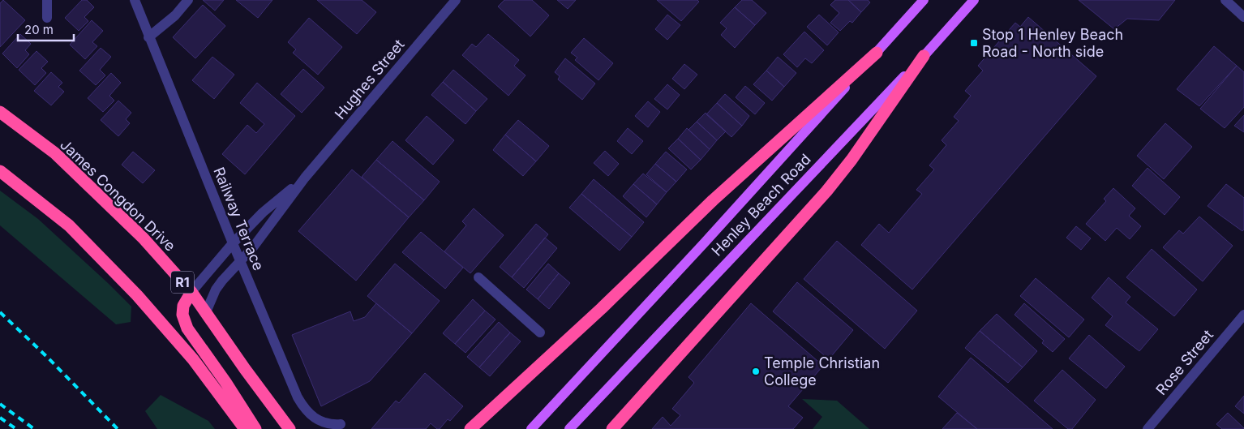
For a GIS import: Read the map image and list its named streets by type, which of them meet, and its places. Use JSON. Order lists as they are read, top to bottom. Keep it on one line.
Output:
{"streets":{"highway":["James Congdon Drive","R1"],"main road":["Henley Beach Road"],"street":["Hughes Street","Railway Terrace","Rose Street"]},"crossings":[["Hughes Street","James Congdon Drive"],["Hughes Street","Railway Terrace"]],"places":{"transit":["Stop 1 Henley Beach Road - North side"],"other":["Temple Christian College"]},"scale_bar":"20 m"}
